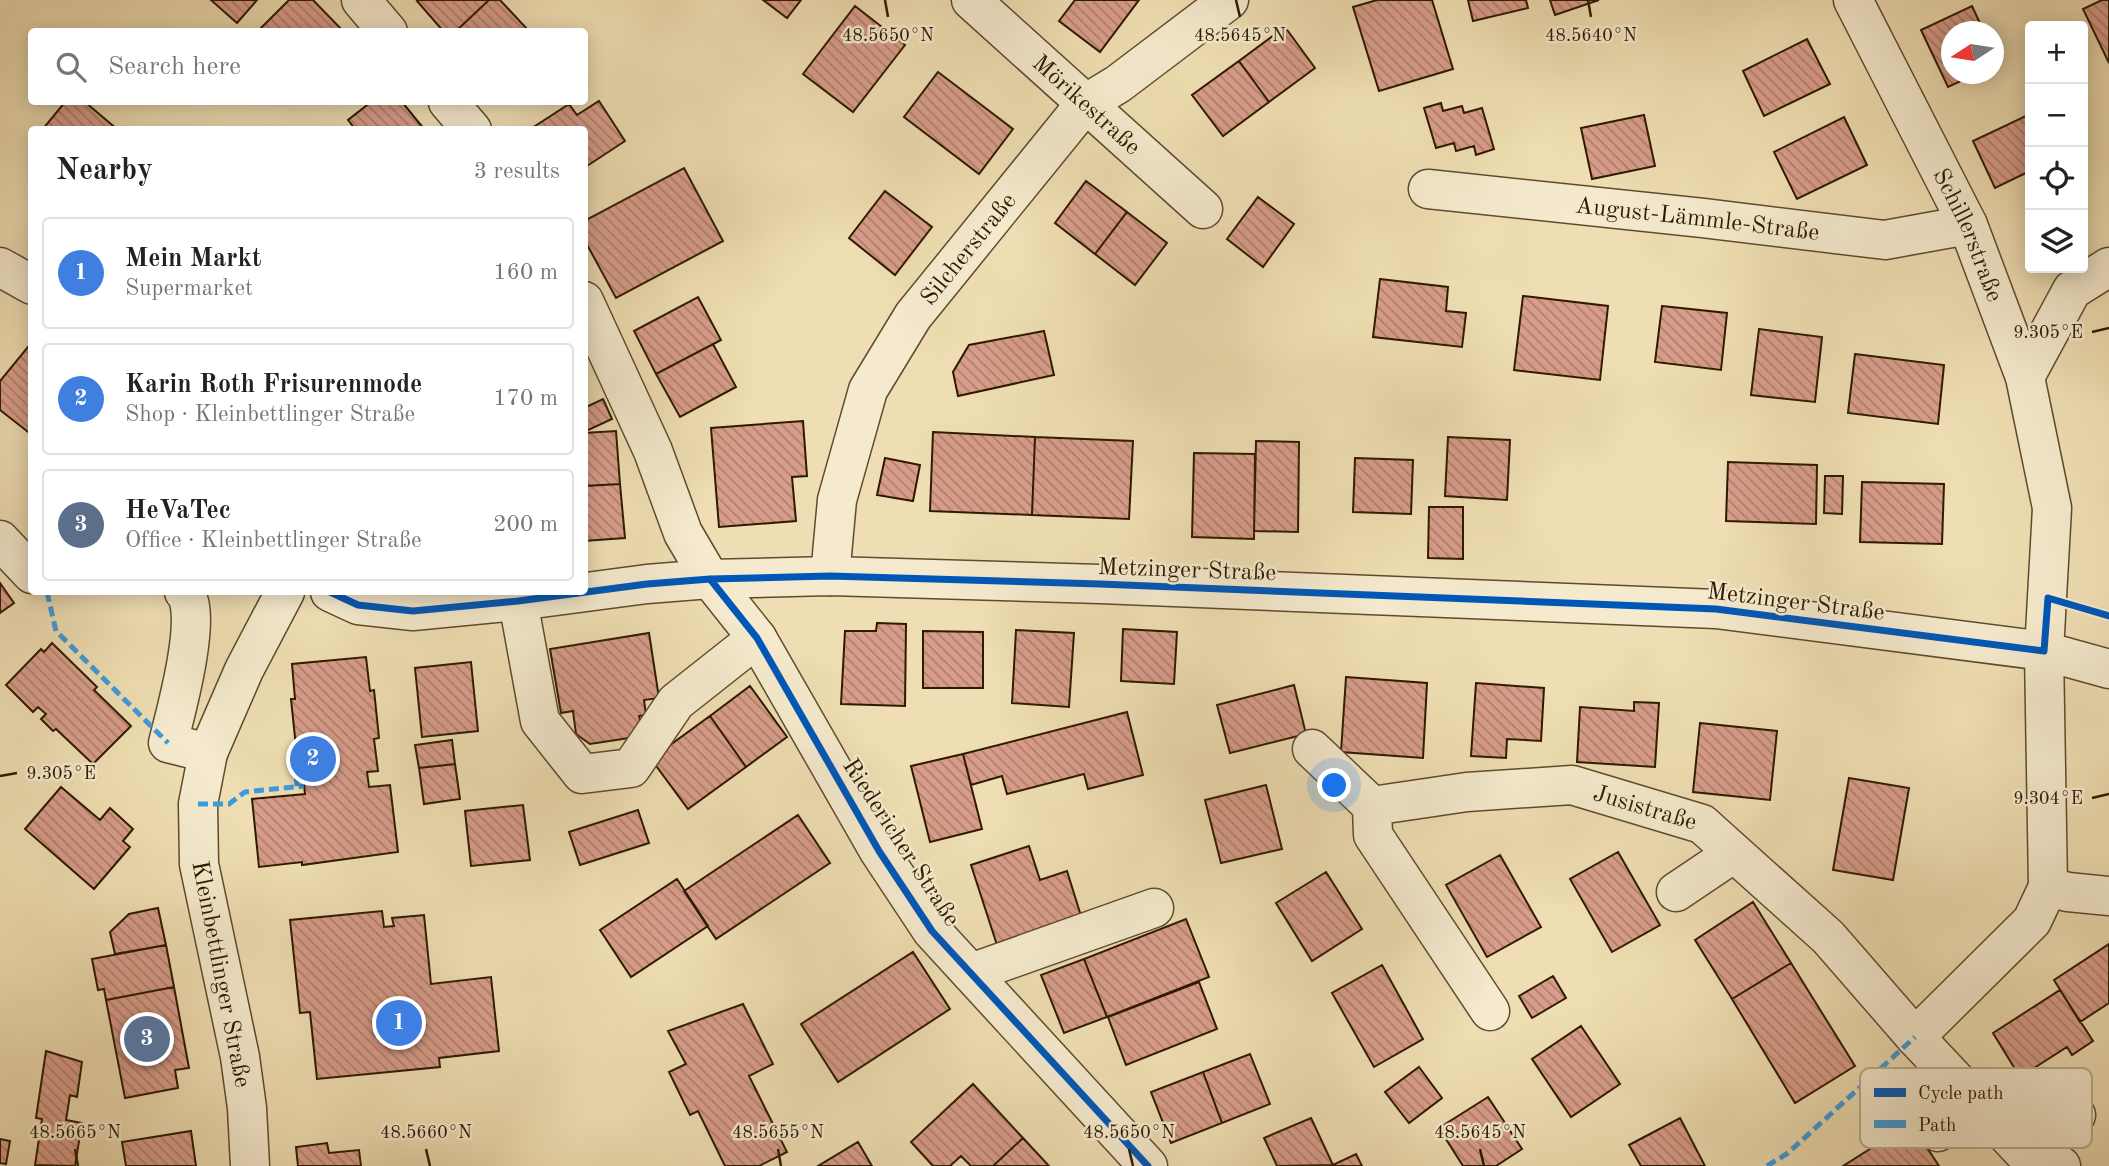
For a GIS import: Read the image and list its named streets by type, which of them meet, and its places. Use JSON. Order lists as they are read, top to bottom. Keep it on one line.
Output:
{"streets":{"street":["Mörikestraße","August-Lämmle-Straße","Schillerstraße","Silcherstraße","Metzinger Straße","Jusistraße","Riedericher Straße","Kleinbettlinger Straße"]},"crossings":[["Mörikestraße","Silcherstraße"],["August-Lämmle-Straße","Schillerstraße"],["Schillerstraße","Metzinger Straße"],["Silcherstraße","Metzinger Straße"],["Metzinger Straße","Riedericher Straße"]],"legend":["Cycle path","Path"],"north":"left","page":{"map_buttons":["+","−"],"search":"Search here","heading":["Nearby","3 results"],"list":[{"mark":"1","name":"Mein Markt","note":"Supermarket","value":"160 m"},{"mark":"2","name":"Karin Roth Frisurenmode","note":"Shop · Kleinbettlinger Straße","value":"170 m"},{"mark":"3","name":"HeVaTec","note":"Office · Kleinbettlinger Straße","value":"200 m"}],"pins":["2","1","3"]},"coordinates":["48.5650°N","48.5645°N","48.5640°N","9.305°E","9.304°E","48.5665°N","48.5660°N","48.5655°N"]}
